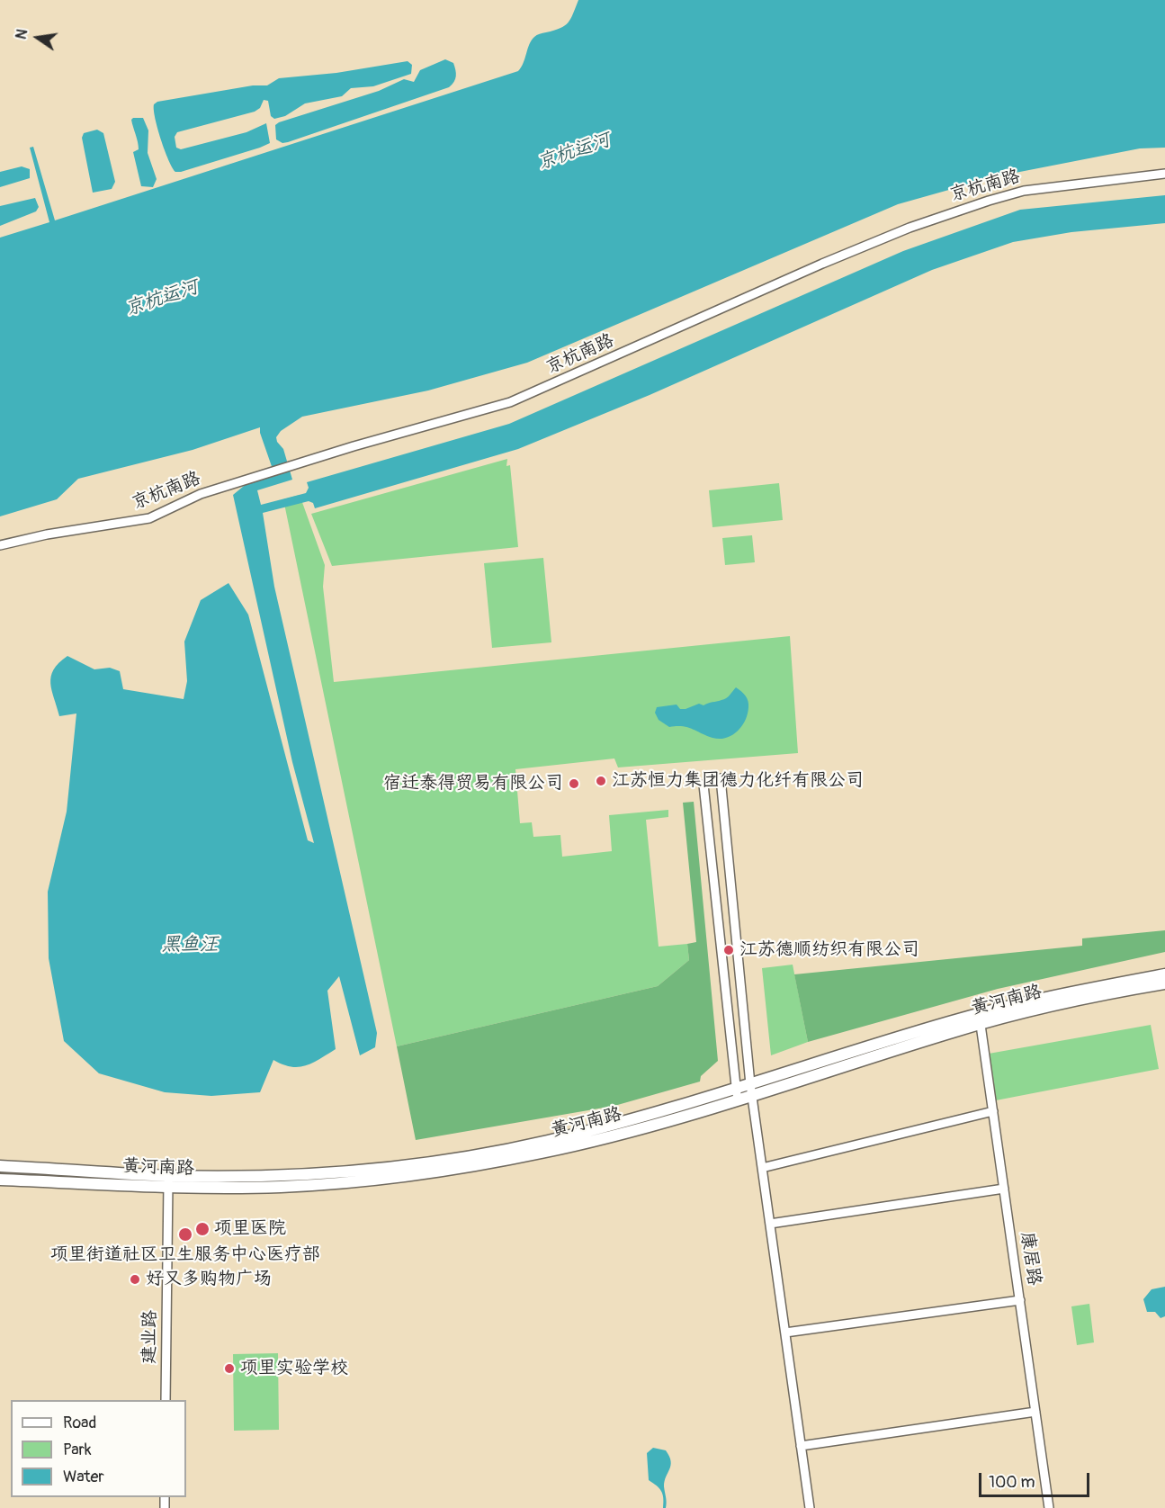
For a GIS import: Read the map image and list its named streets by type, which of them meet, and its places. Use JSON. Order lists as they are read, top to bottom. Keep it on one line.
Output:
{"streets":{"main road":["黄河南路"],"street":["京杭南路","康居路","建业路"]},"crossings":[["黄河南路","康居路"],["黄河南路","建业路"]],"water":["京杭运河","黑鱼汪"],"places":["江苏恒力集团德力化纤有限公司","宿迁泰得贸易有限公司","江苏德顺纺织有限公司","项里医院","项里街道社区卫生服务中心医疗部","好又多购物广场","项里实验学校"],"legend":["Road","Park","Water"],"scale_bar":"100 m","north":"left"}
